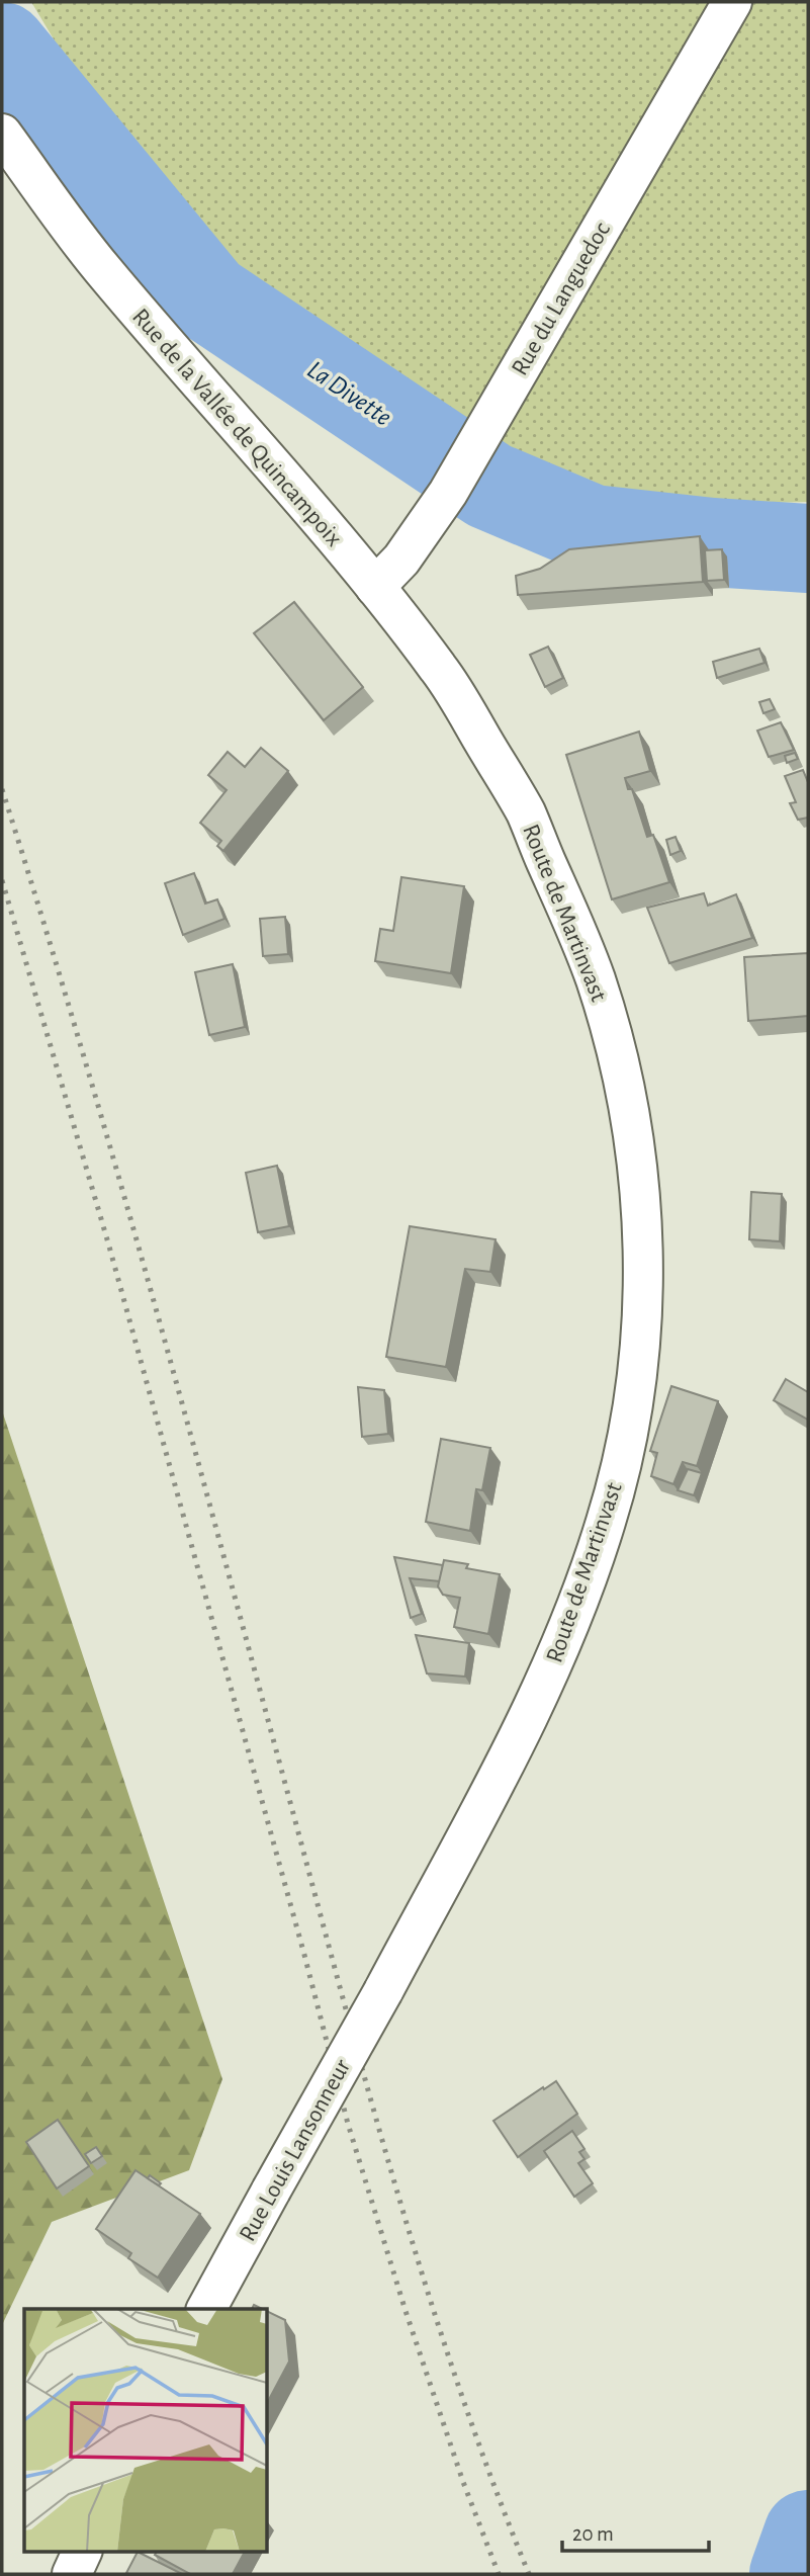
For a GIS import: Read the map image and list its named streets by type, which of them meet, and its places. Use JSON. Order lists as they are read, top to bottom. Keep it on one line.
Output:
{"streets":{"main road":["Rue du Languedoc","Rue de la Vallée de Quincampoix","Route de Martinvast","Rue Louis Lansonneur"]},"crossings":[["Rue du Languedoc","Rue de la Vallée de Quincampoix"],["Rue du Languedoc","Route de Martinvast"],["Rue de la Vallée de Quincampoix","Route de Martinvast"],["Route de Martinvast","Rue Louis Lansonneur"]],"water":["La Divette"],"scale_bar":"20 m"}
